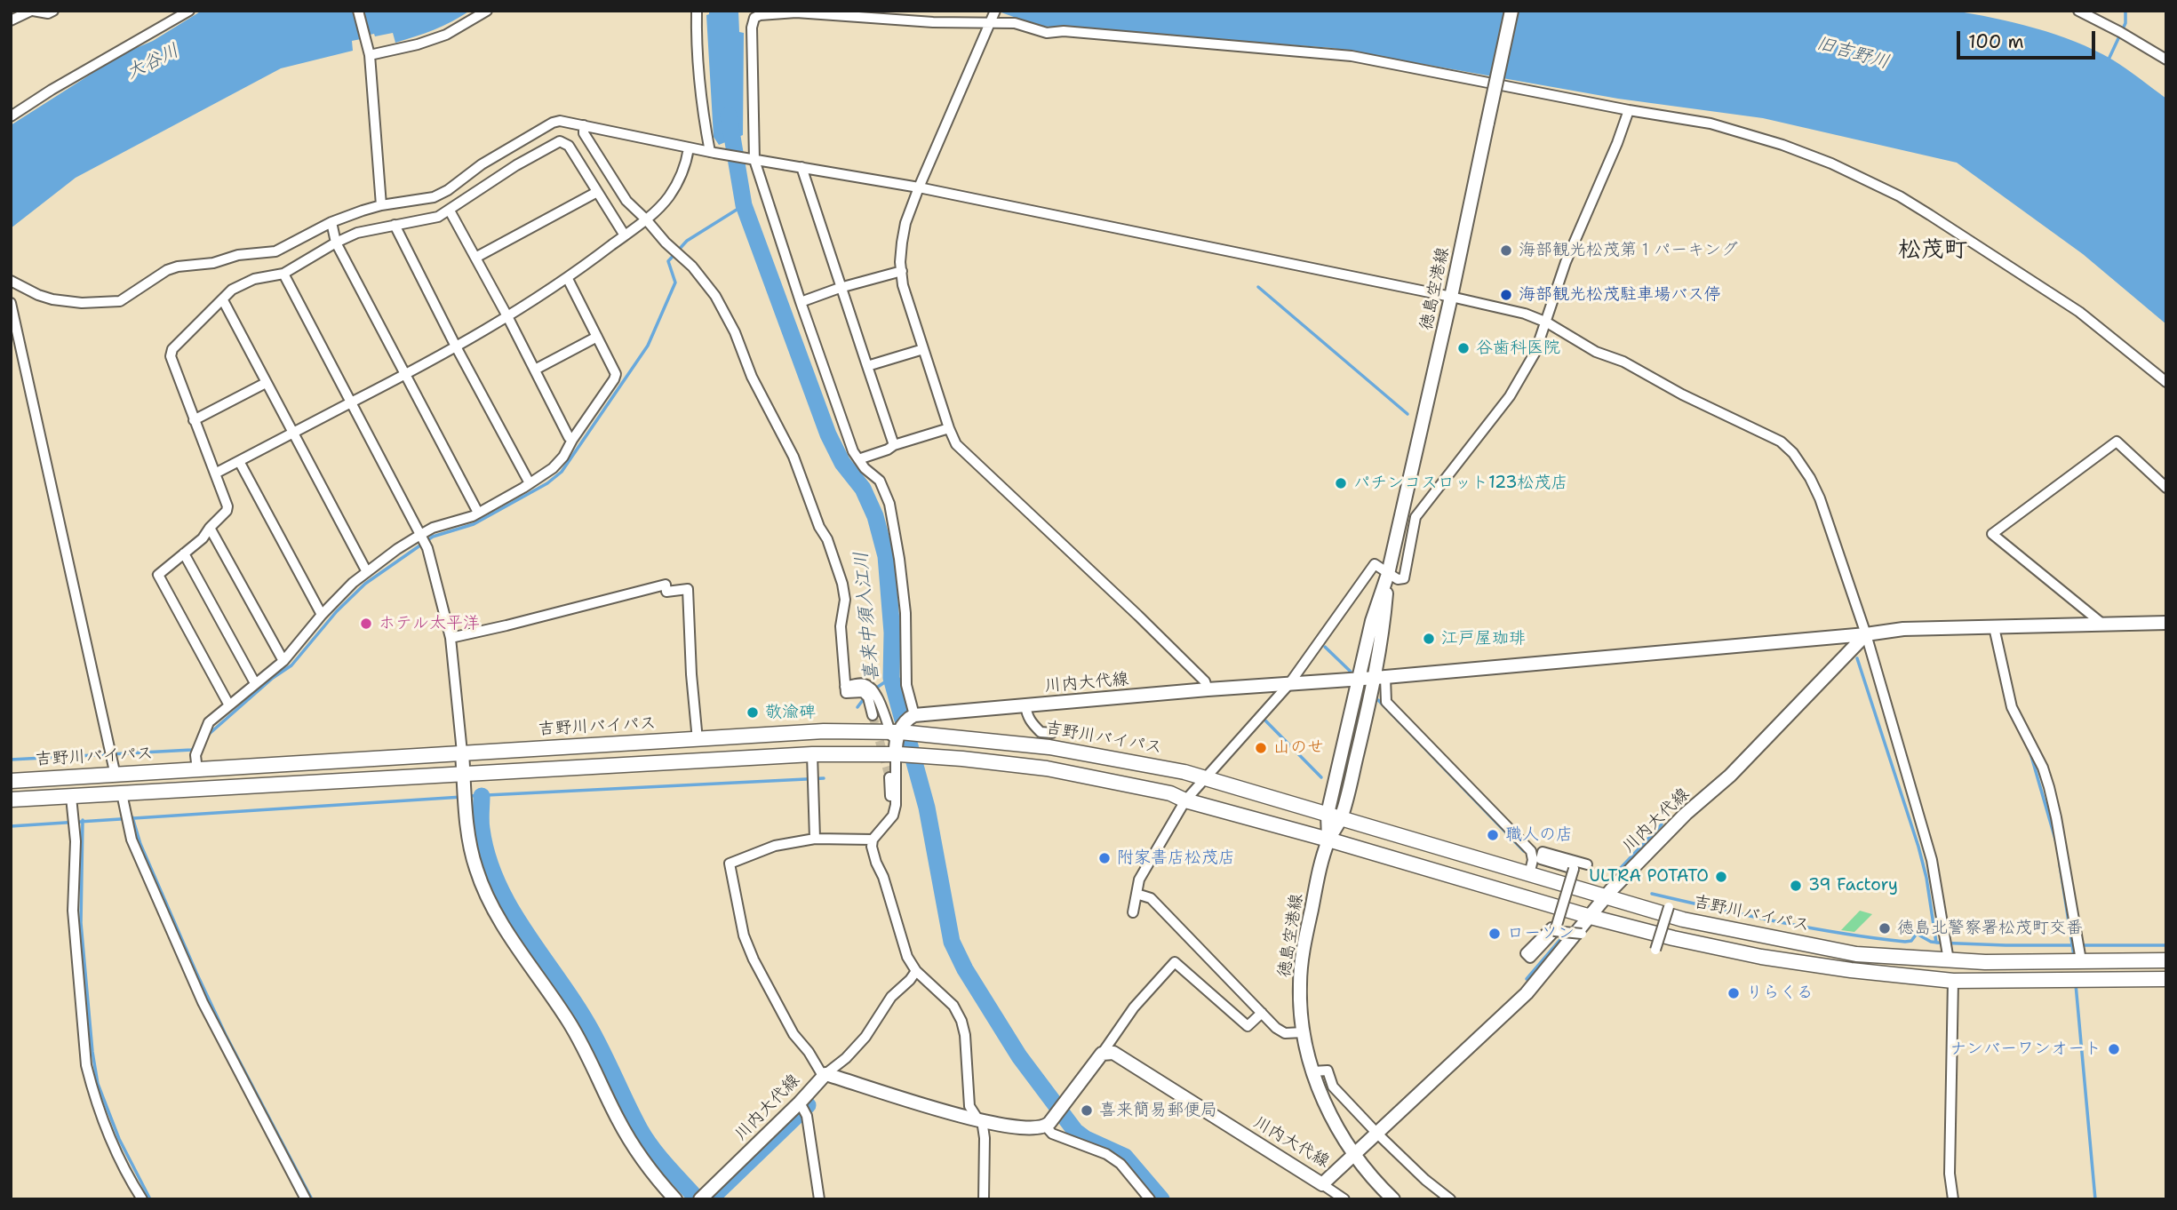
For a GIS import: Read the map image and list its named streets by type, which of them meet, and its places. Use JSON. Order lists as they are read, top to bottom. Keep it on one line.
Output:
{"streets":{"highway":["吉野川バイパス"],"main road":["徳島空港線","川内大代線"]},"crossings":[["徳島空港線","川内大代線"],["徳島空港線","吉野川バイパス"],["川内大代線","吉野川バイパス"]],"districts":["松茂町"],"water":["旧吉野川","大谷川","喜来中須入江川"],"places":["海部観光松茂第１パーキング","海部観光松茂駐車場バス停","谷歯科医院","パチンコスロット123松茂店","ホテル太平洋","江戸屋珈琲","敬渝碑","山のせ","職人の店","附家書店松茂店","ULTRA POTATO","39 Factory","徳島北警察署松茂町交番","ローソン","りらくる","ナンバーワンオート","喜来簡易郵便局"],"scale_bar":"100 m"}
